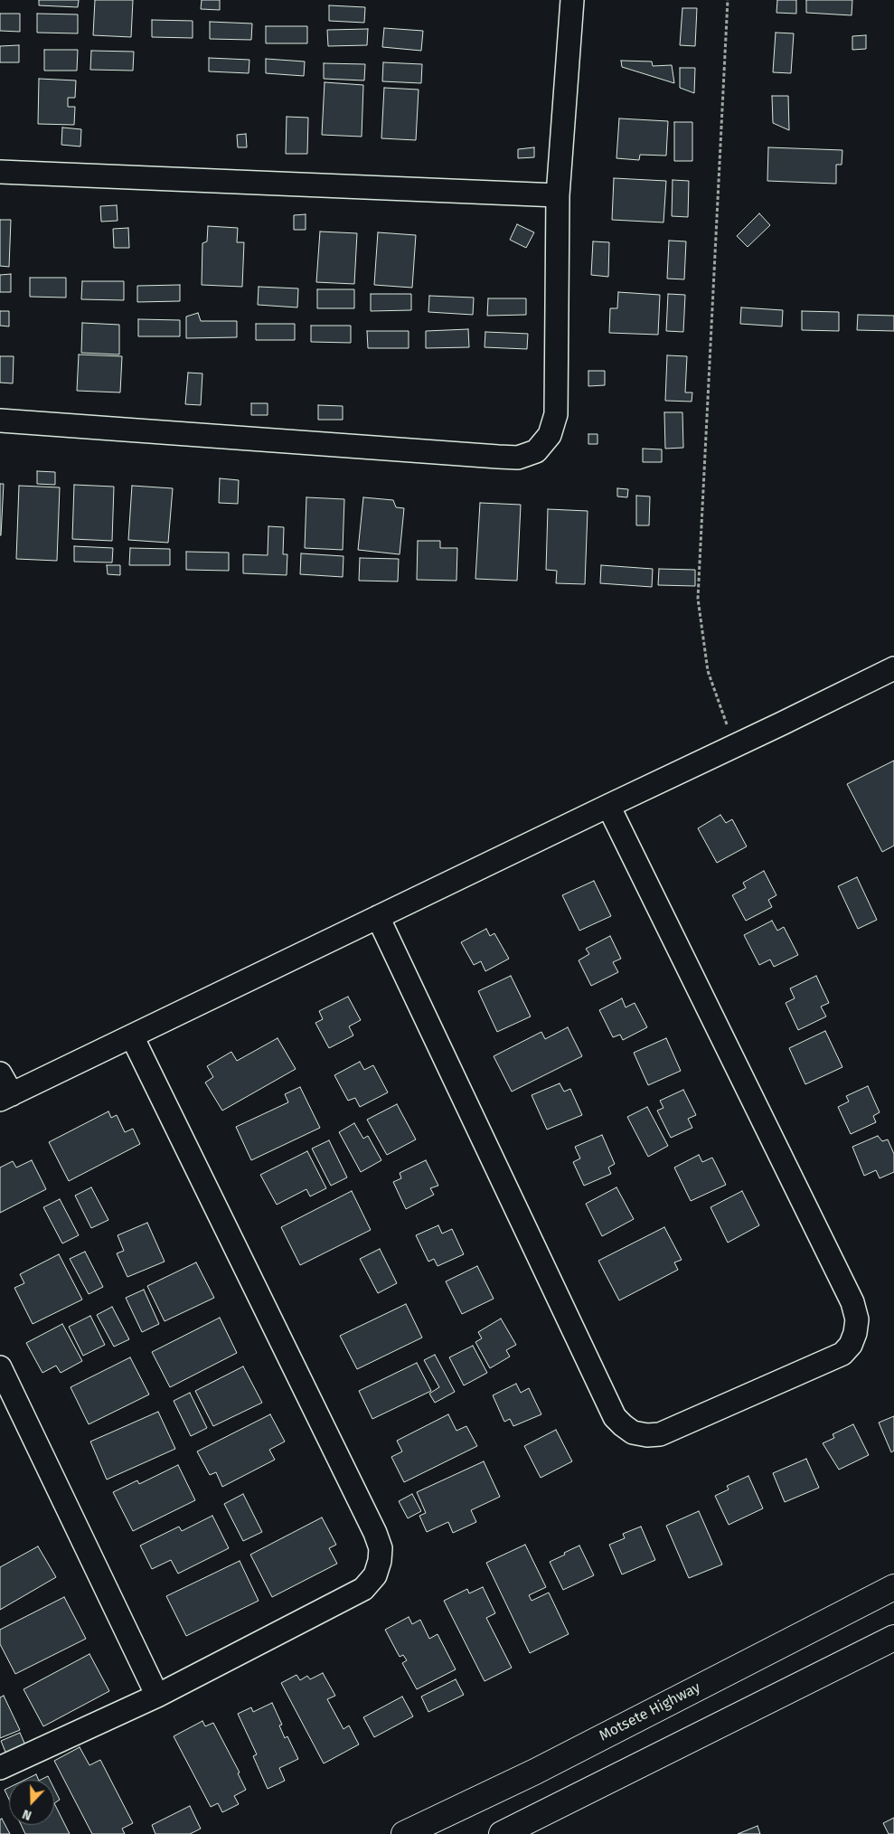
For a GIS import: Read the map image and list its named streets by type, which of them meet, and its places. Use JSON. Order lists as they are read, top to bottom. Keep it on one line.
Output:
{"streets":{"highway":["Motsete Highway"]},"north":"bottom"}
